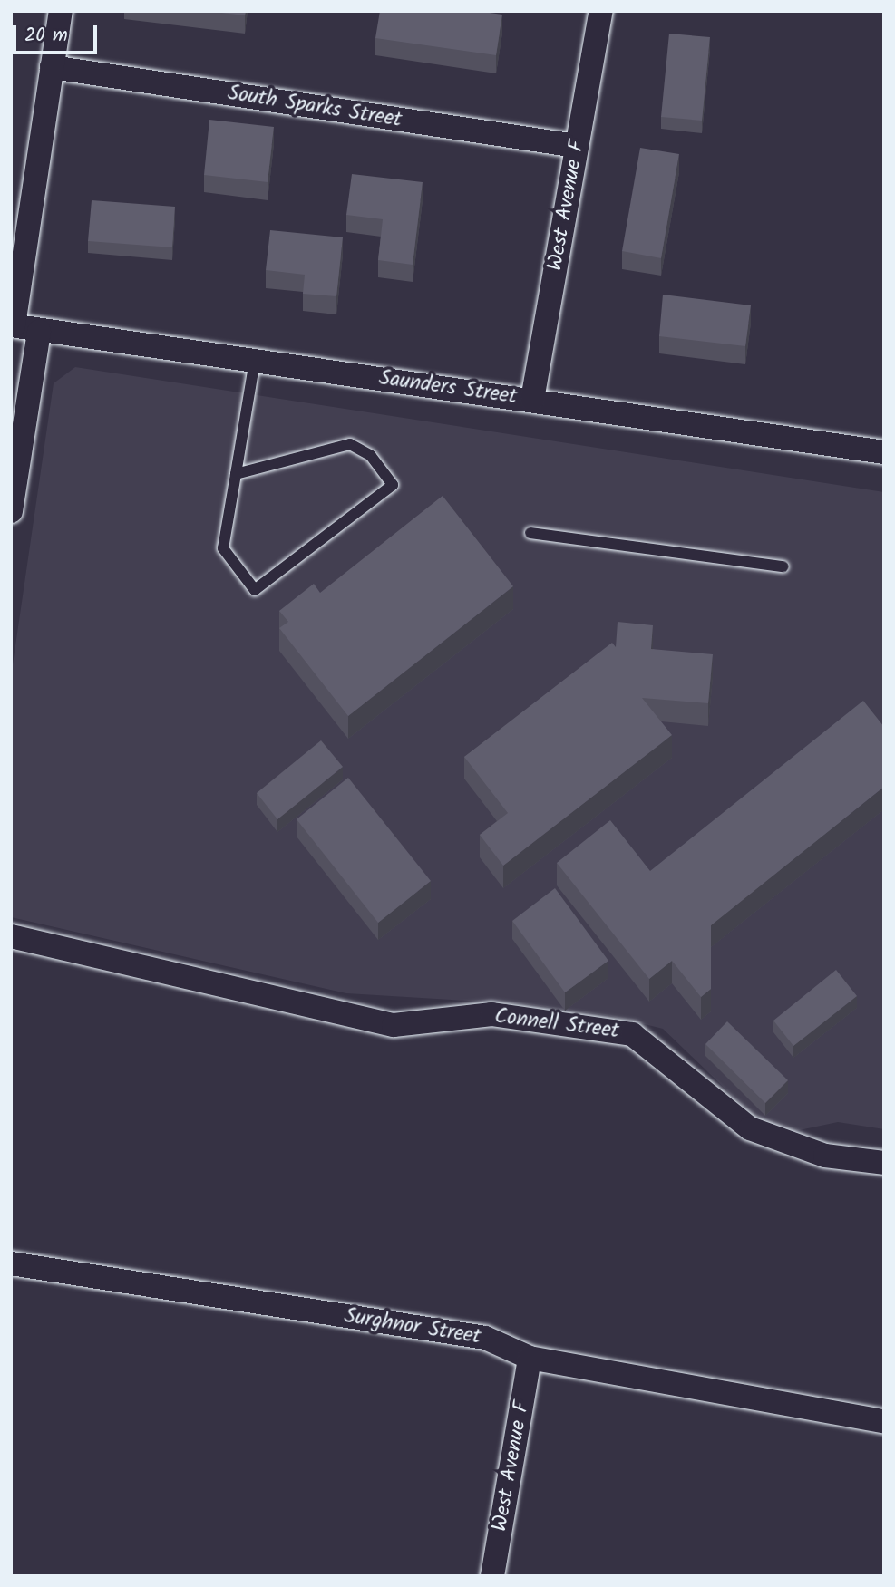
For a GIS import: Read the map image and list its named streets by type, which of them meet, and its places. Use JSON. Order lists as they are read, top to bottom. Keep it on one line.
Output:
{"streets":{"street":["South Sparks Street","West Avenue F","Saunders Street","Connell Street","Surghnor Street"]},"crossings":[["South Sparks Street","West Avenue F"],["West Avenue F","Saunders Street"],["West Avenue F","Surghnor Street"]],"scale_bar":"20 m"}
